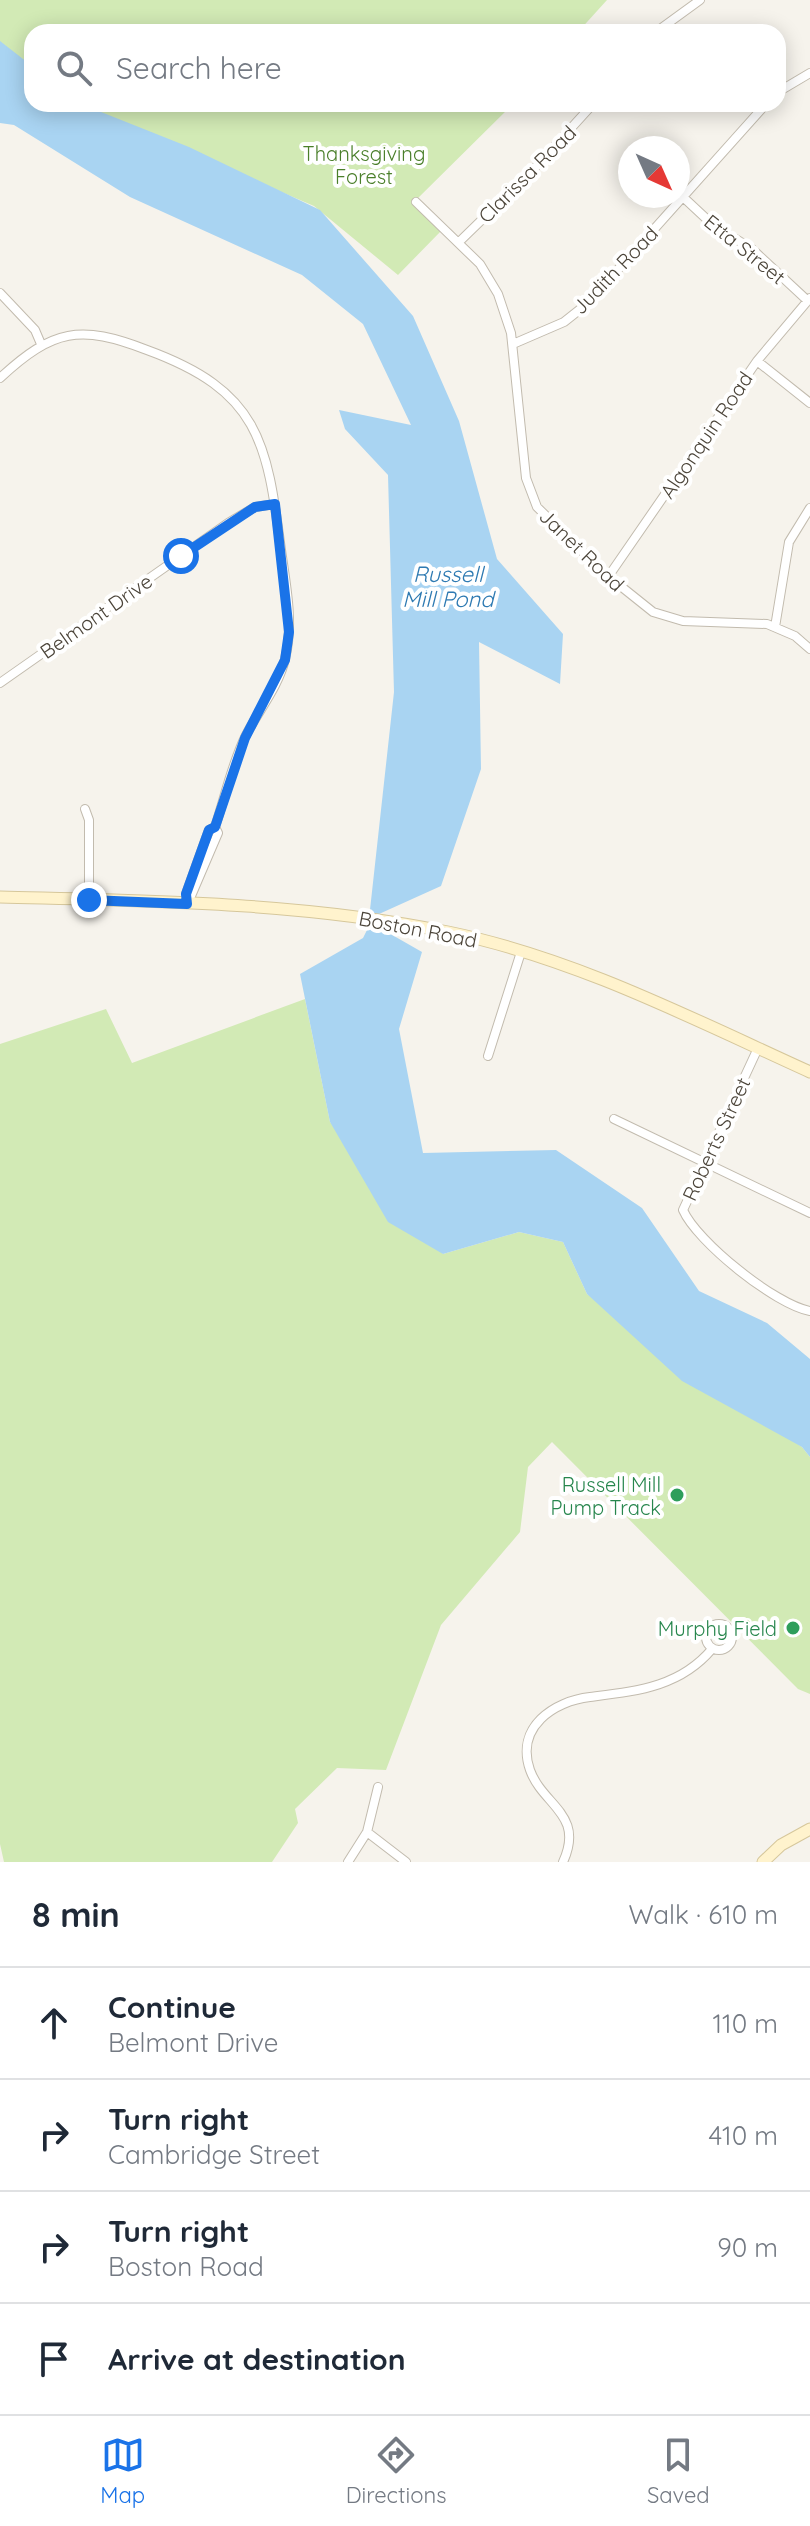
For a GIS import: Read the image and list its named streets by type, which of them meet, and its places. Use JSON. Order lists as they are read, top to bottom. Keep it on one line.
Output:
{"streets":{"main road":["Boston Road"],"street":["Clarissa Road","Etta Street","Judith Road","Algonquin Road","Janet Road","Belmont Drive","Roberts Street"]},"crossings":[["Clarissa Road","Janet Road"],["Etta Street","Algonquin Road"],["Judith Road","Janet Road"],["Algonquin Road","Janet Road"],["Boston Road","Roberts Street"]],"water":["Russell Mill Pond"],"parks":["Thanksgiving Forest"],"places":["Russell Mill Pump Track","Murphy Field"],"north":"bottom right","page":{"search":"Search here","heading":["8 min","Walk · 610 m"],"list":[["Continue","Belmont Drive","110 m"],["Turn right","Cambridge Street","410 m"],["Turn right","Boston Road","90 m"],"Arrive at destination"],"nav":["Map","Directions","Saved"]}}
